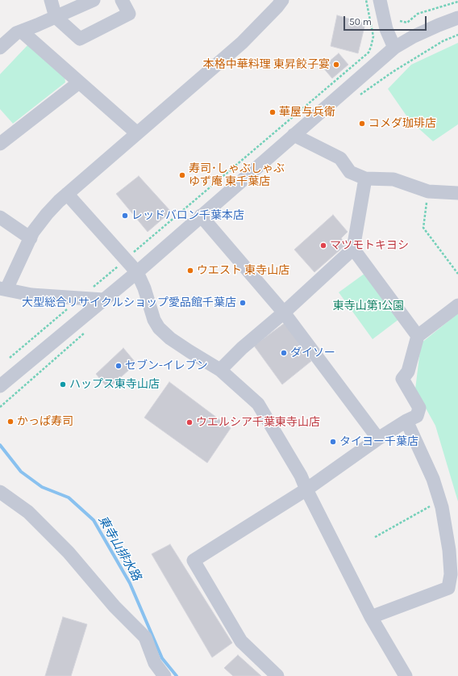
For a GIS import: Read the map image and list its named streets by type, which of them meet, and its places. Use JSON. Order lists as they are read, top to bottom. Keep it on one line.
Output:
{"water":["東寺山排水路"],"parks":["東寺山第1公園"],"places":["本格中華料理 東昇餃子宴","華屋与兵衛","コメダ珈琲店","寿司･しゃぶしゃぶ ゆず庵 東千葉店","レッドバロン千葉本店","マツモトキヨシ","ウエスト 東寺山店","大型総合リサイクルショップ愛品館千葉店","ダイソー","セブン-イレブン","ハップス東寺山店","かっぱ寿司","ウエルシア千葉東寺山店","タイヨー千葉店"],"scale_bar":"50 m"}
